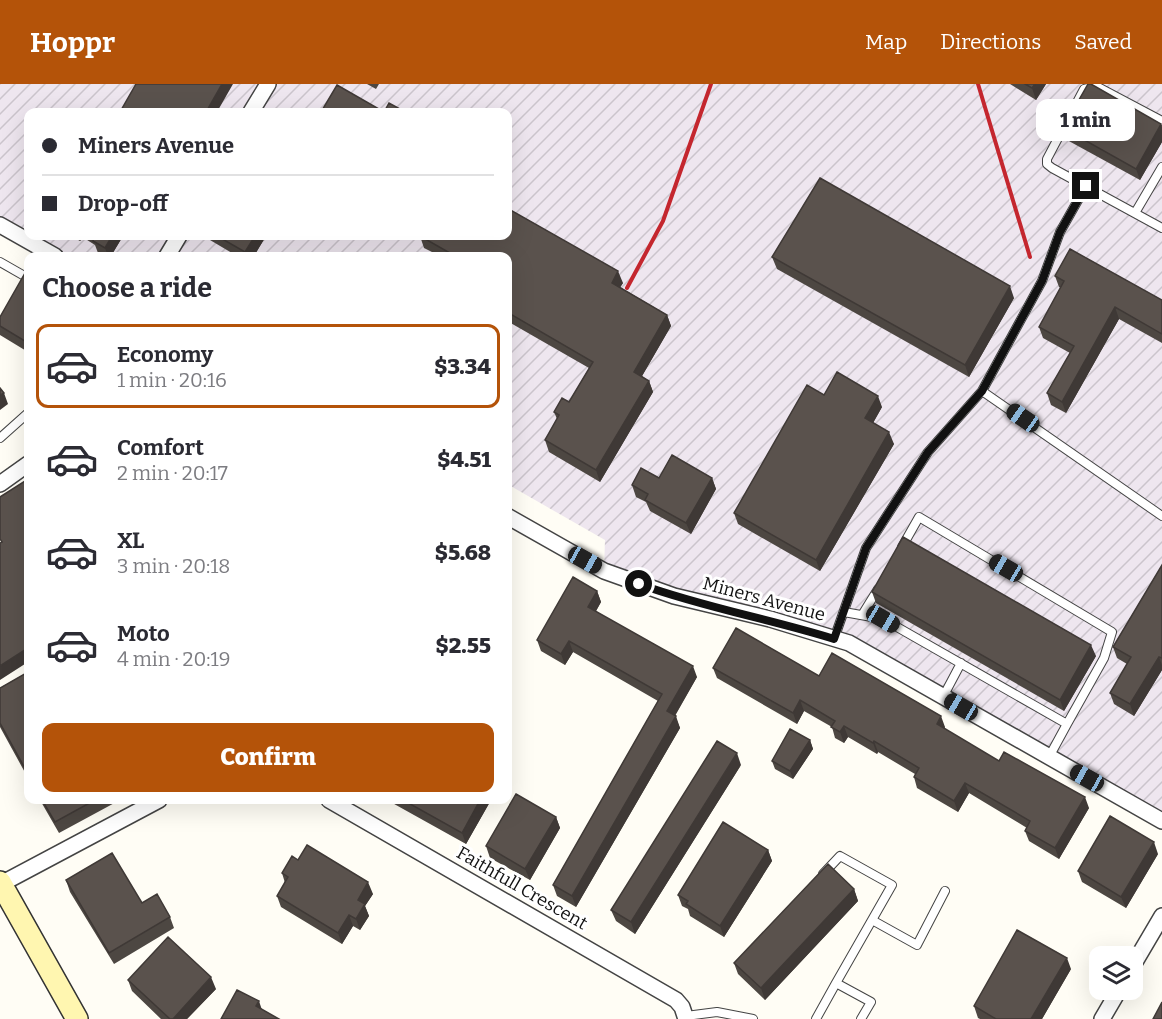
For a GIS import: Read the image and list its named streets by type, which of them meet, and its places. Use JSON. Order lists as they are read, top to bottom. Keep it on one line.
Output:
{"streets":{"street":["Miners Avenue","Faithfull Crescent"]},"page":{"header":"Hoppr","nav":["Map","Directions","Saved"],"bubble":"1 min","banner":["Miners Avenue","Drop-off"],"heading":"Choose a ride","list":[{"name":"Economy","note":"1 min · 20:16","value":"$3.34"},{"name":"Comfort","note":"2 min · 20:17","value":"$4.51"},{"name":"XL","note":"3 min · 20:18","value":"$5.68"},{"name":"Moto","note":"4 min · 20:19","value":"$2.55"}],"buttons":"Confirm"}}
